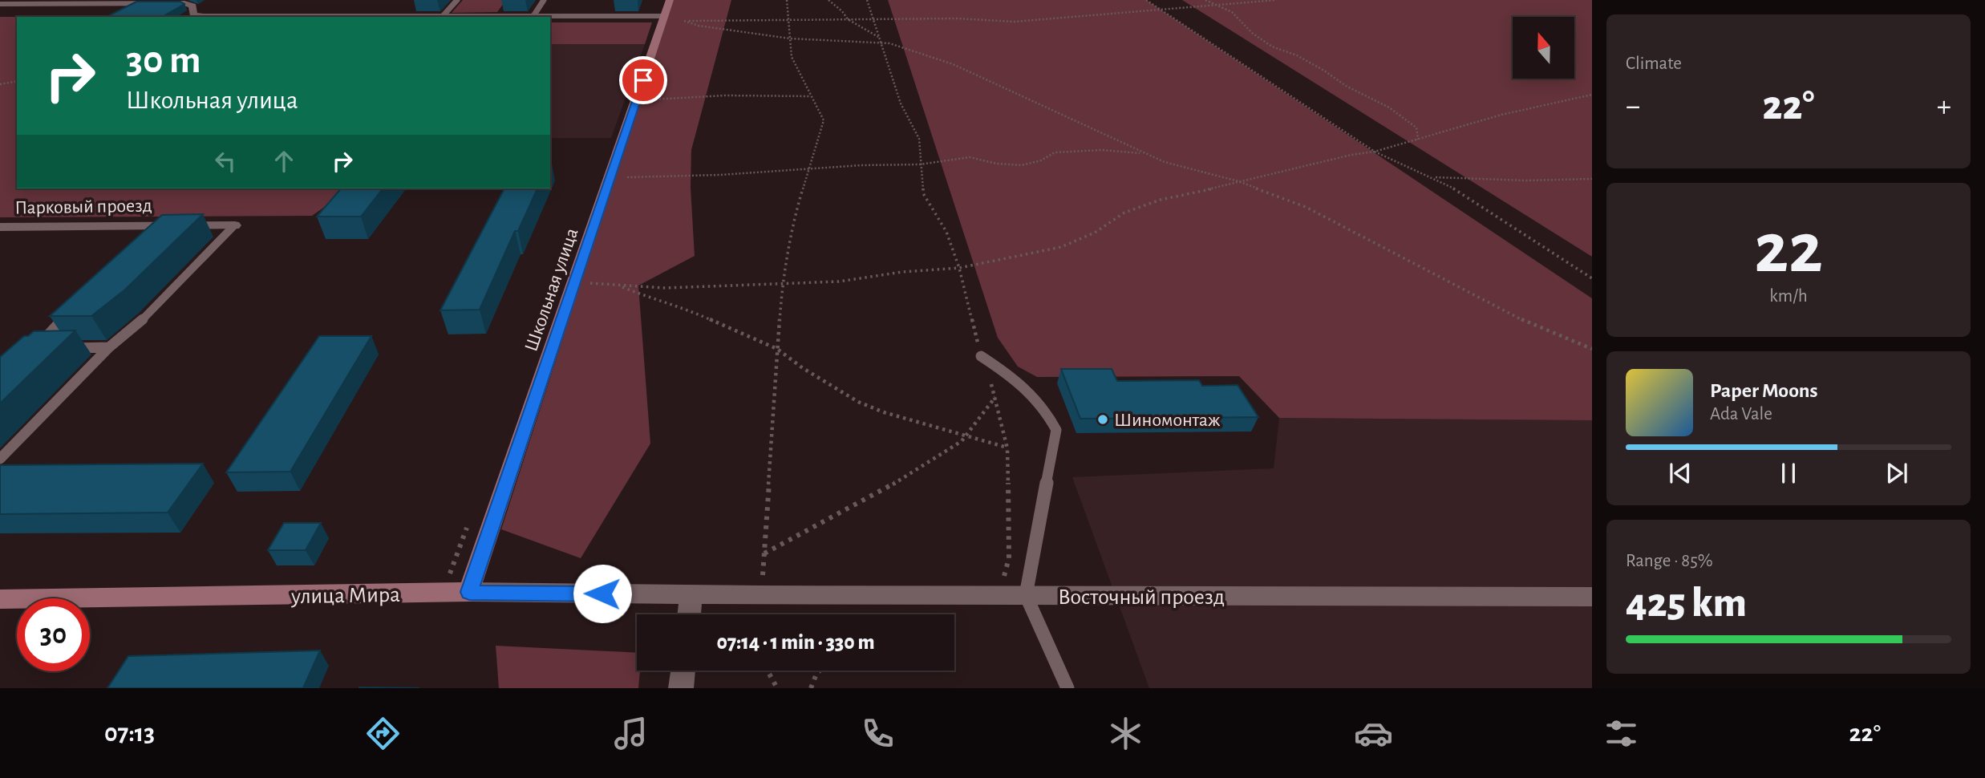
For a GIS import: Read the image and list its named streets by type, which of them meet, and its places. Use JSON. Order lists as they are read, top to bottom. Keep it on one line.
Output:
{"streets":{"street":["Парковый проезд","Школьная улица","улица Мира","Восточный проезд"]},"crossings":[["Школьная улица","улица Мира"],["улица Мира","Восточный проезд"]],"places":["Шиномонтаж"],"north":"top","page":{"tile":["Climate",["22","km/h"],["Range · 85%","425 km"]],"turn":["30 m","Школьная улица"],"heat":["−","22°","+"],"song":["Paper Moons","Ada Vale"],"limit":"30","trip":"07:14 · 1 min · 330 m","tabs":["07:13","22°"]}}
